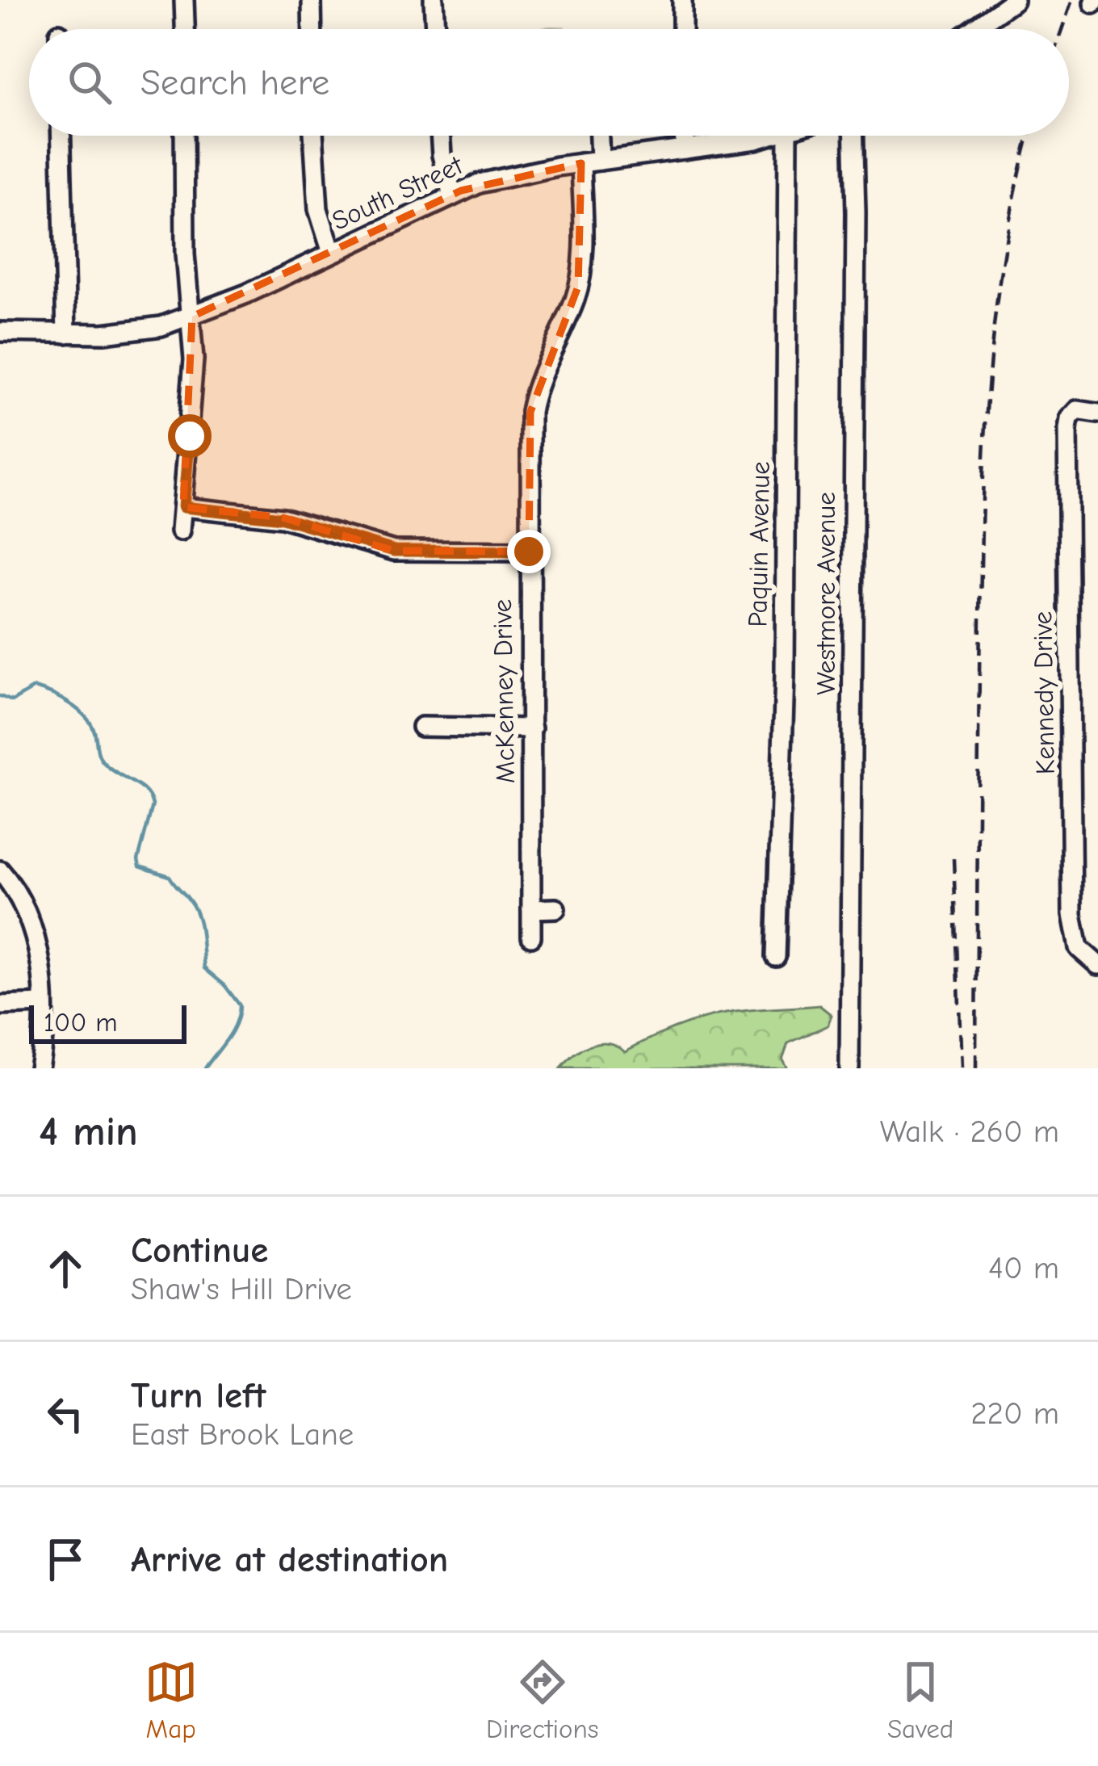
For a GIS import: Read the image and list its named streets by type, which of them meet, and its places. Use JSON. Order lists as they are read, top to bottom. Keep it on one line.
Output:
{"streets":{"street":["South Street","Paquin Avenue","Westmore Avenue","McKenney Drive","Kennedy Drive"]},"crossings":[["South Street","McKenney Drive"]],"scale_bar":"100 m","page":{"search":"Search here","scale":"100 m","heading":["4 min","Walk · 260 m"],"list":[["Continue","Shaw's Hill Drive","40 m"],["Turn left","East Brook Lane","220 m"],"Arrive at destination"],"nav":["Map","Directions","Saved"]}}
